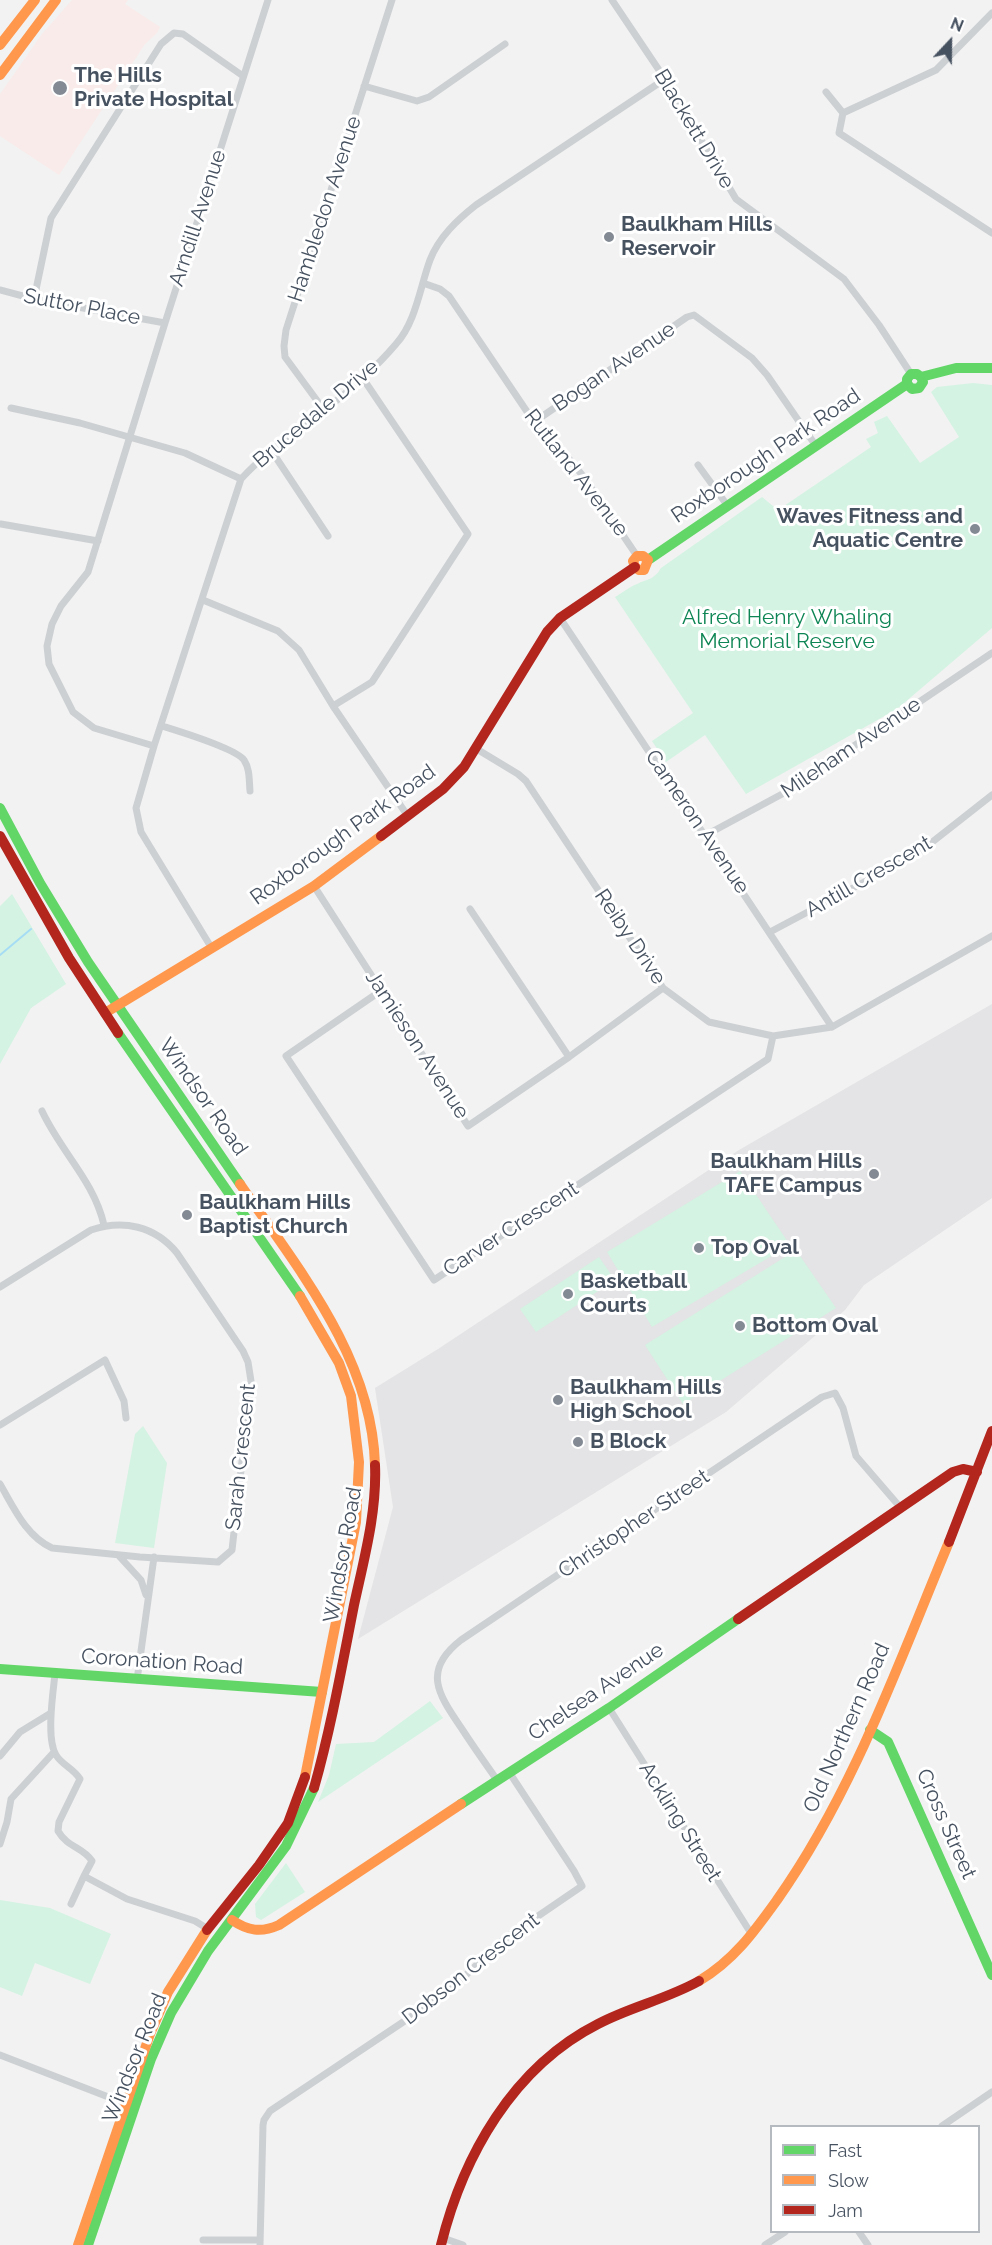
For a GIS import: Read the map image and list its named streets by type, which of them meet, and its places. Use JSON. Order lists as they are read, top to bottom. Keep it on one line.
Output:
{"streets":{"main road":["Roxborough Park Road","Windsor Road","Coronation Road","Chelsea Avenue","Old Northern Road","Cross Street"],"street":["Blackett Drive","Hambledon Avenue","Arndill Avenue","Suttor Place","Bogan Avenue","Brucedale Drive","Rutland Avenue","Mileham Avenue","Cameron Avenue","Antill Crescent","Reiby Drive","Jamieson Avenue","Carver Crescent","Sarah Crescent","Christopher Street","Ackling Street","Dobson Crescent"]},"crossings":[["Blackett Drive","Brucedale Drive"],["Blackett Drive","Roxborough Park Road"],["Hambledon Avenue","Brucedale Drive"],["Arndill Avenue","Suttor Place"],["Arndill Avenue","Brucedale Drive"],["Bogan Avenue","Roxborough Park Road"],["Bogan Avenue","Rutland Avenue"],["Brucedale Drive","Roxborough Park Road"],["Brucedale Drive","Rutland Avenue"],["Roxborough Park Road","Rutland Avenue"],["Roxborough Park Road","Cameron Avenue"],["Roxborough Park Road","Reiby Drive"],["Roxborough Park Road","Jamieson Avenue"],["Roxborough Park Road","Windsor Road"],["Mileham Avenue","Cameron Avenue"],["Cameron Avenue","Antill Crescent"],["Cameron Avenue","Reiby Drive"],["Reiby Drive","Jamieson Avenue"],["Reiby Drive","Carver Crescent"],["Jamieson Avenue","Carver Crescent"],["Windsor Road","Coronation Road"],["Windsor Road","Chelsea Avenue"],["Christopher Street","Chelsea Avenue"],["Chelsea Avenue","Old Northern Road"],["Chelsea Avenue","Ackling Street"],["Chelsea Avenue","Dobson Crescent"],["Old Northern Road","Ackling Street"],["Old Northern Road","Cross Street"]],"parks":["Alfred Henry Whaling Memorial Reserve"],"places":["The Hills Private Hospital","Baulkham Hills Reservoir","Waves Fitness and Aquatic Centre","Baulkham Hills TAFE Campus","Baulkham Hills Baptist Church","Top Oval","Basketball Courts","Bottom Oval","Baulkham Hills High School","B Block"],"legend":["Fast","Slow","Jam"],"north":"top"}
